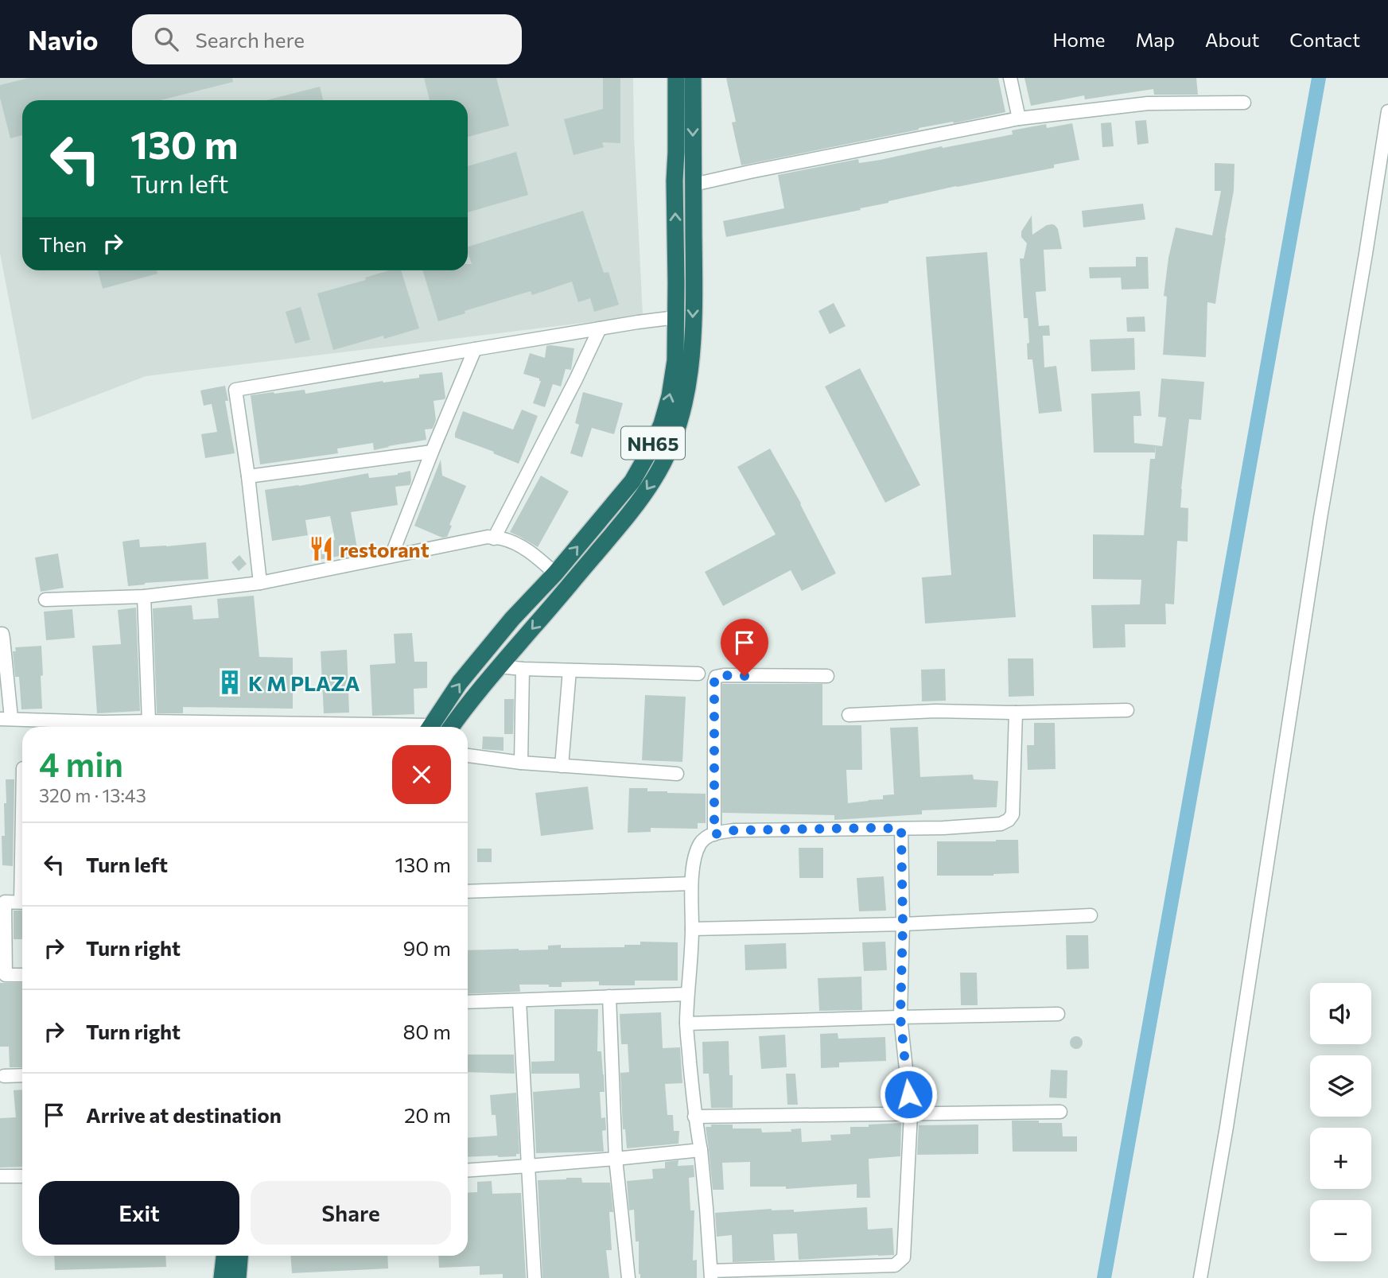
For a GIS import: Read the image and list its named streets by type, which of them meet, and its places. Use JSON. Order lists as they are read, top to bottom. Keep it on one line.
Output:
{"streets":{"highway":["NH65"]},"places":{"restaurant":["restorant"],"building":["K M PLAZA"]},"page":{"header":"Navio","search":"Search here","nav":["Home","Map","About","Contact"],"turn":["130 m","Turn left"],"then":"Then","heading":["4 min","320 m · 13:43"],"list":[{"name":"Turn left","value":"130 m"},{"name":"Turn right","value":"90 m"},{"name":"Turn right","value":"80 m"},{"name":"Arrive at destination","value":"20 m"}],"map_buttons":["+","−"],"buttons":["Exit","Share"]}}
